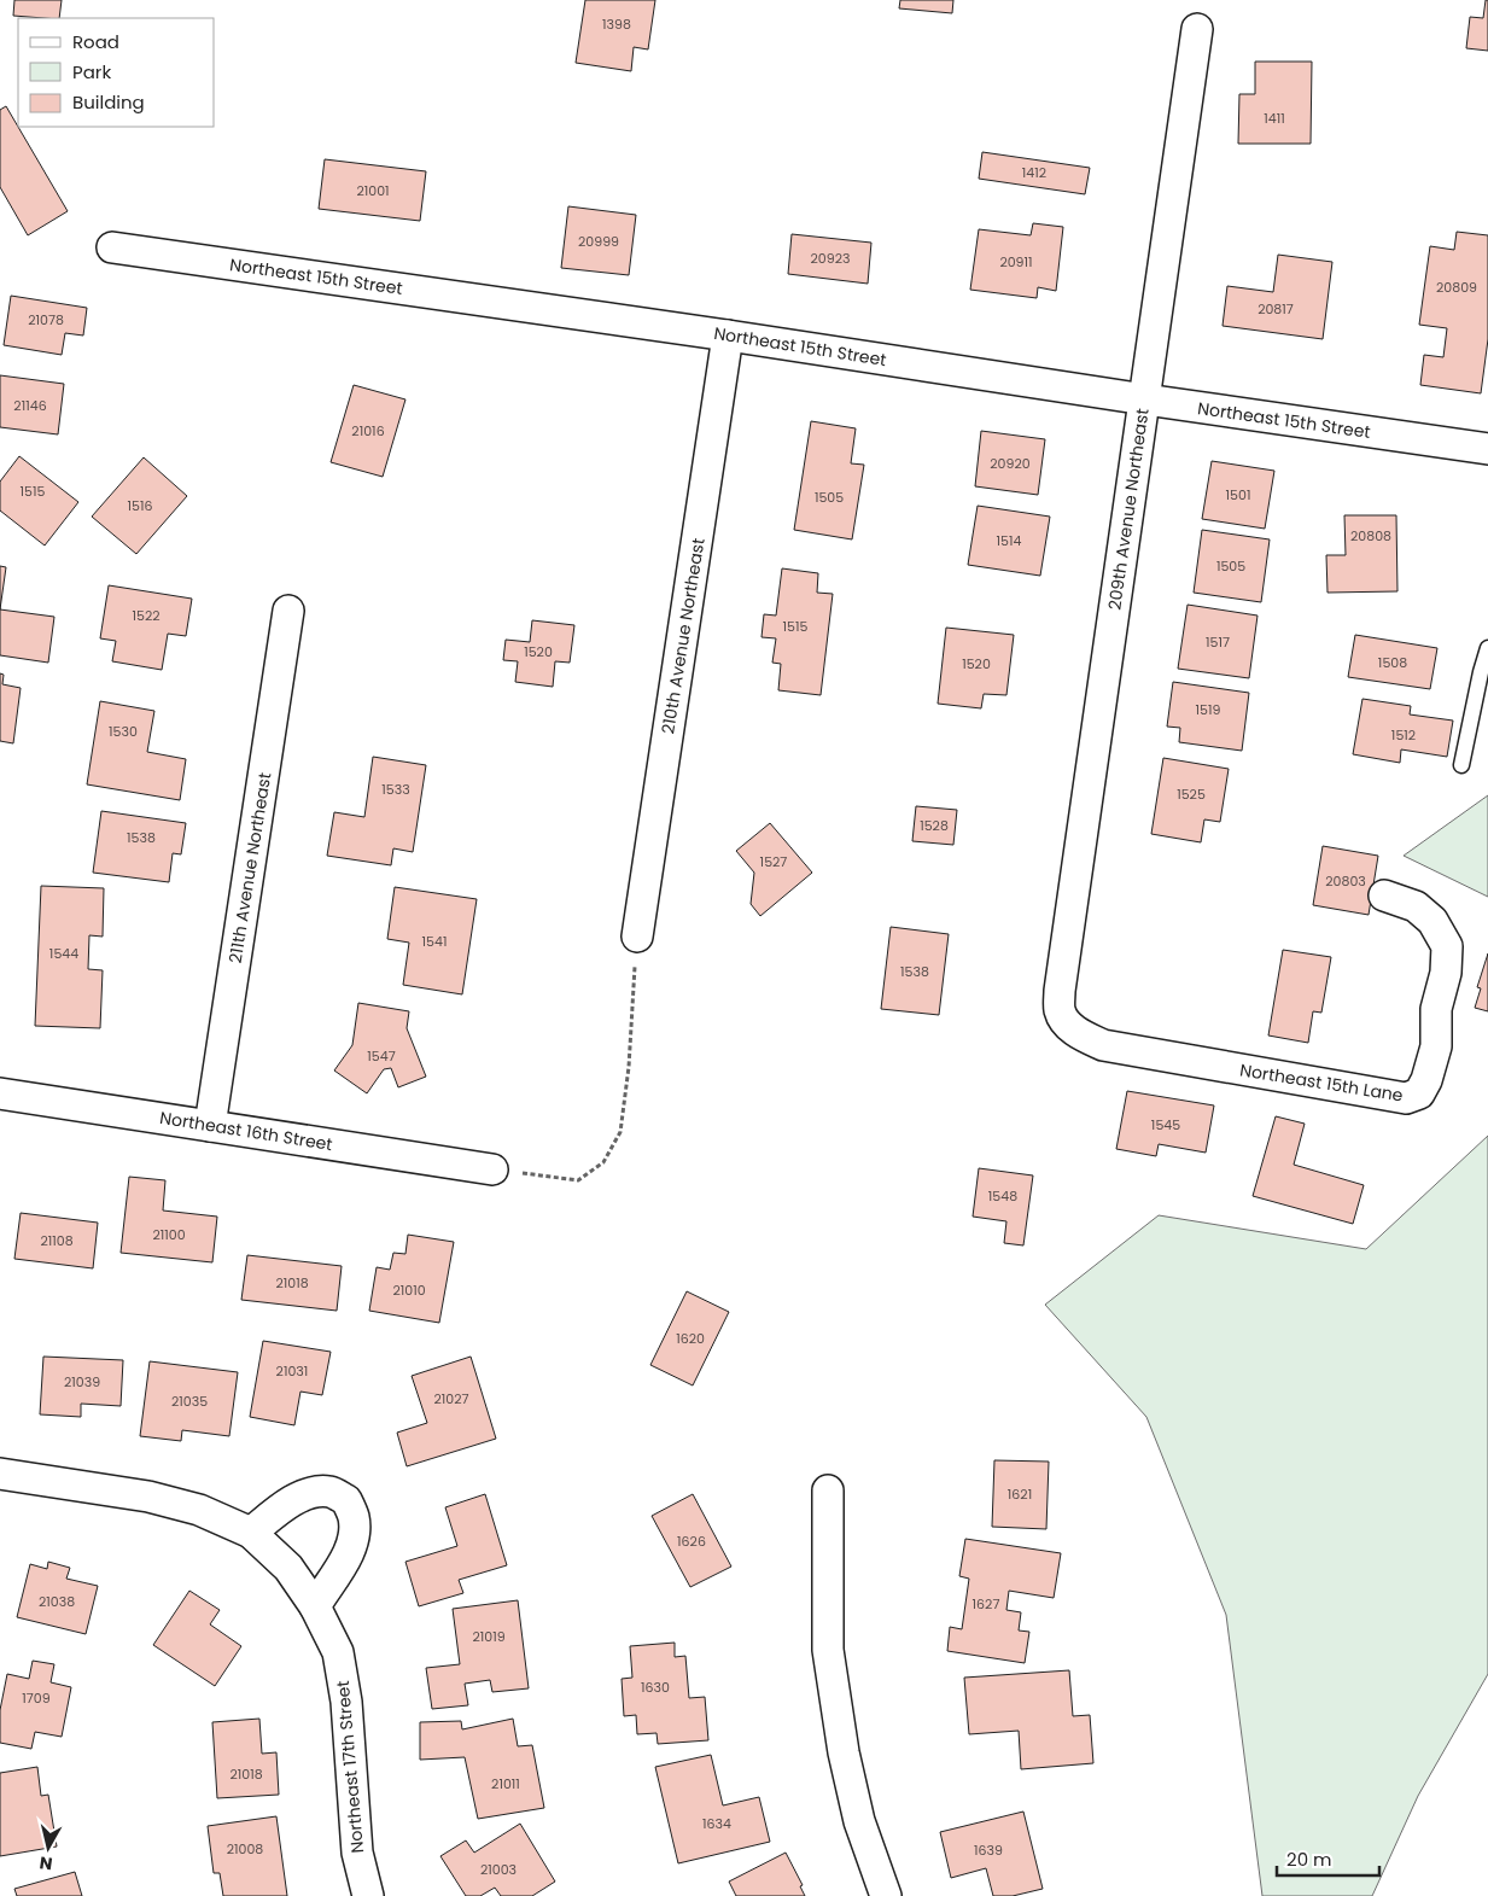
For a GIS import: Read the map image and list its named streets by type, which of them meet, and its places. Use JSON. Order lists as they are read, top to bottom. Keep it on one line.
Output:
{"streets":{"street":["Northeast 15th Street","209th Avenue Northeast","210th Avenue Northeast","211th Avenue Northeast","Northeast 15th Lane","Northeast 16th Street","Northeast 17th Street"]},"crossings":[["Northeast 15th Street","209th Avenue Northeast"],["Northeast 15th Street","210th Avenue Northeast"],["209th Avenue Northeast","Northeast 15th Lane"],["211th Avenue Northeast","Northeast 16th Street"]],"house_numbers":["1398","1411","1412","21001","20999","20923","20911","20809","20817","21078","21146","21016","20920","1515","1501","1505","1516","20808","1514","1505","1522","1515","1517","1520","1508","1520","1519","1530","1512","1533","1525","1528","1538","1527","20803","1541","1544","1538","1547","1545","1548","21100","21108","21018","21010","1620","21031","21039","21027","21035","1621","1626","21038","1627","21019","1630","1709","21018","21011","1634","21008","1639","21003"],"legend":["Road","Park","Building"],"scale_bar":"20 m","north":"bottom"}
